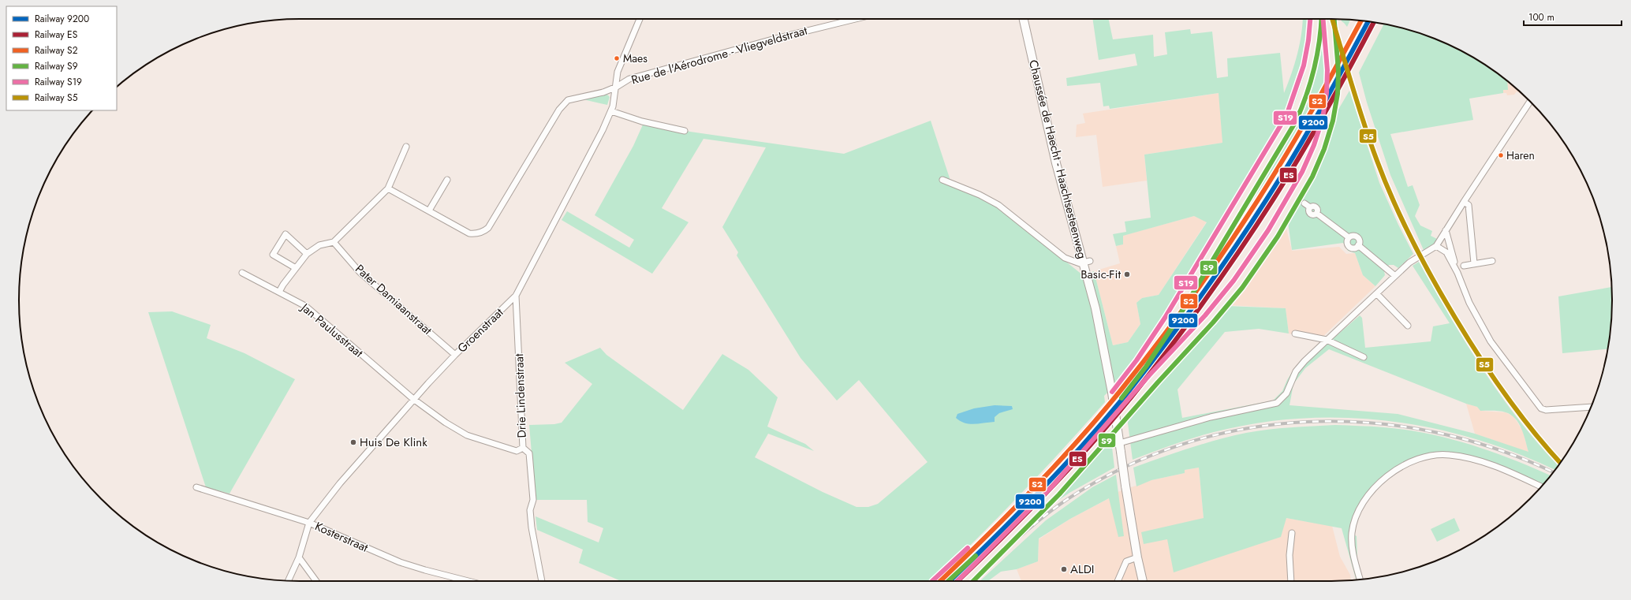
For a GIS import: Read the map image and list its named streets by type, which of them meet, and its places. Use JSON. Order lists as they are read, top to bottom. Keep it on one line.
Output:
{"streets":{"main road":["Chaussée de Haecht - Haachtsesteenweg"],"street":["Rue de l'Aérodrome - Vliegveldstraat","Pater Damiaanstraat","Jan Paulusstraat","Groenstraat","Drie Lindenstraat","Kosterstraat"]},"crossings":[["Rue de l'Aérodrome - Vliegveldstraat","Groenstraat"],["Pater Damiaanstraat","Groenstraat"],["Jan Paulusstraat","Groenstraat"],["Jan Paulusstraat","Drie Lindenstraat"],["Groenstraat","Drie Lindenstraat"],["Groenstraat","Kosterstraat"]],"places":["Maes","Haren","Basic-Fit","Huis De Klink","ALDI"],"lines":["rail line S9","rail line S19","rail line S5","rail line S2","rail line 9200","rail line ES"],"legend":["Railway 9200","Railway ES","Railway S2","Railway S9","Railway S19","Railway S5"],"scale_bar":"100 m"}
